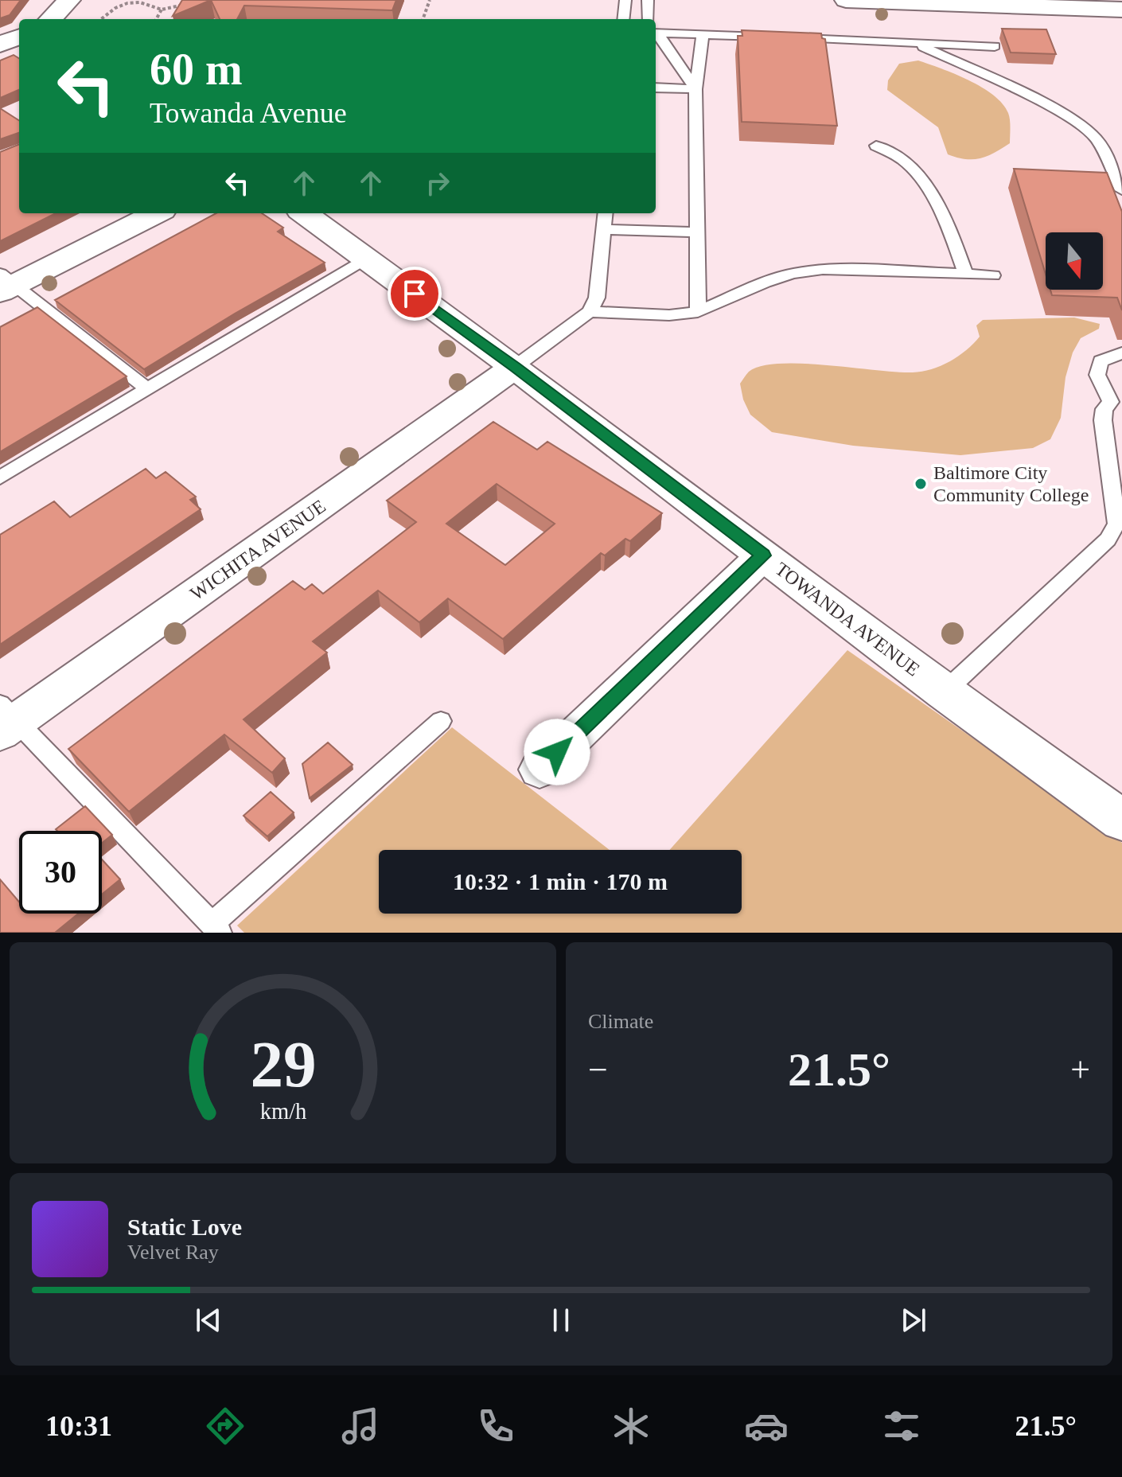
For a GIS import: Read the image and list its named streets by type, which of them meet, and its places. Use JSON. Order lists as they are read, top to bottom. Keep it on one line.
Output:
{"streets":{"street":["WICHITA AVENUE","TOWANDA AVENUE"]},"crossings":[["WICHITA AVENUE","TOWANDA AVENUE"]],"places":["Baltimore City Community College"],"north":"bottom","page":{"turn":["60 m","Towanda Avenue"],"limit":"30","trip":"10:32 · 1 min · 170 m","tile":"Climate","heat":["−","21.5°","+"],"song":["Static Love","Velvet Ray"],"tabs":["10:31","21.5°"],"gauge":["29","km/h"]}}
